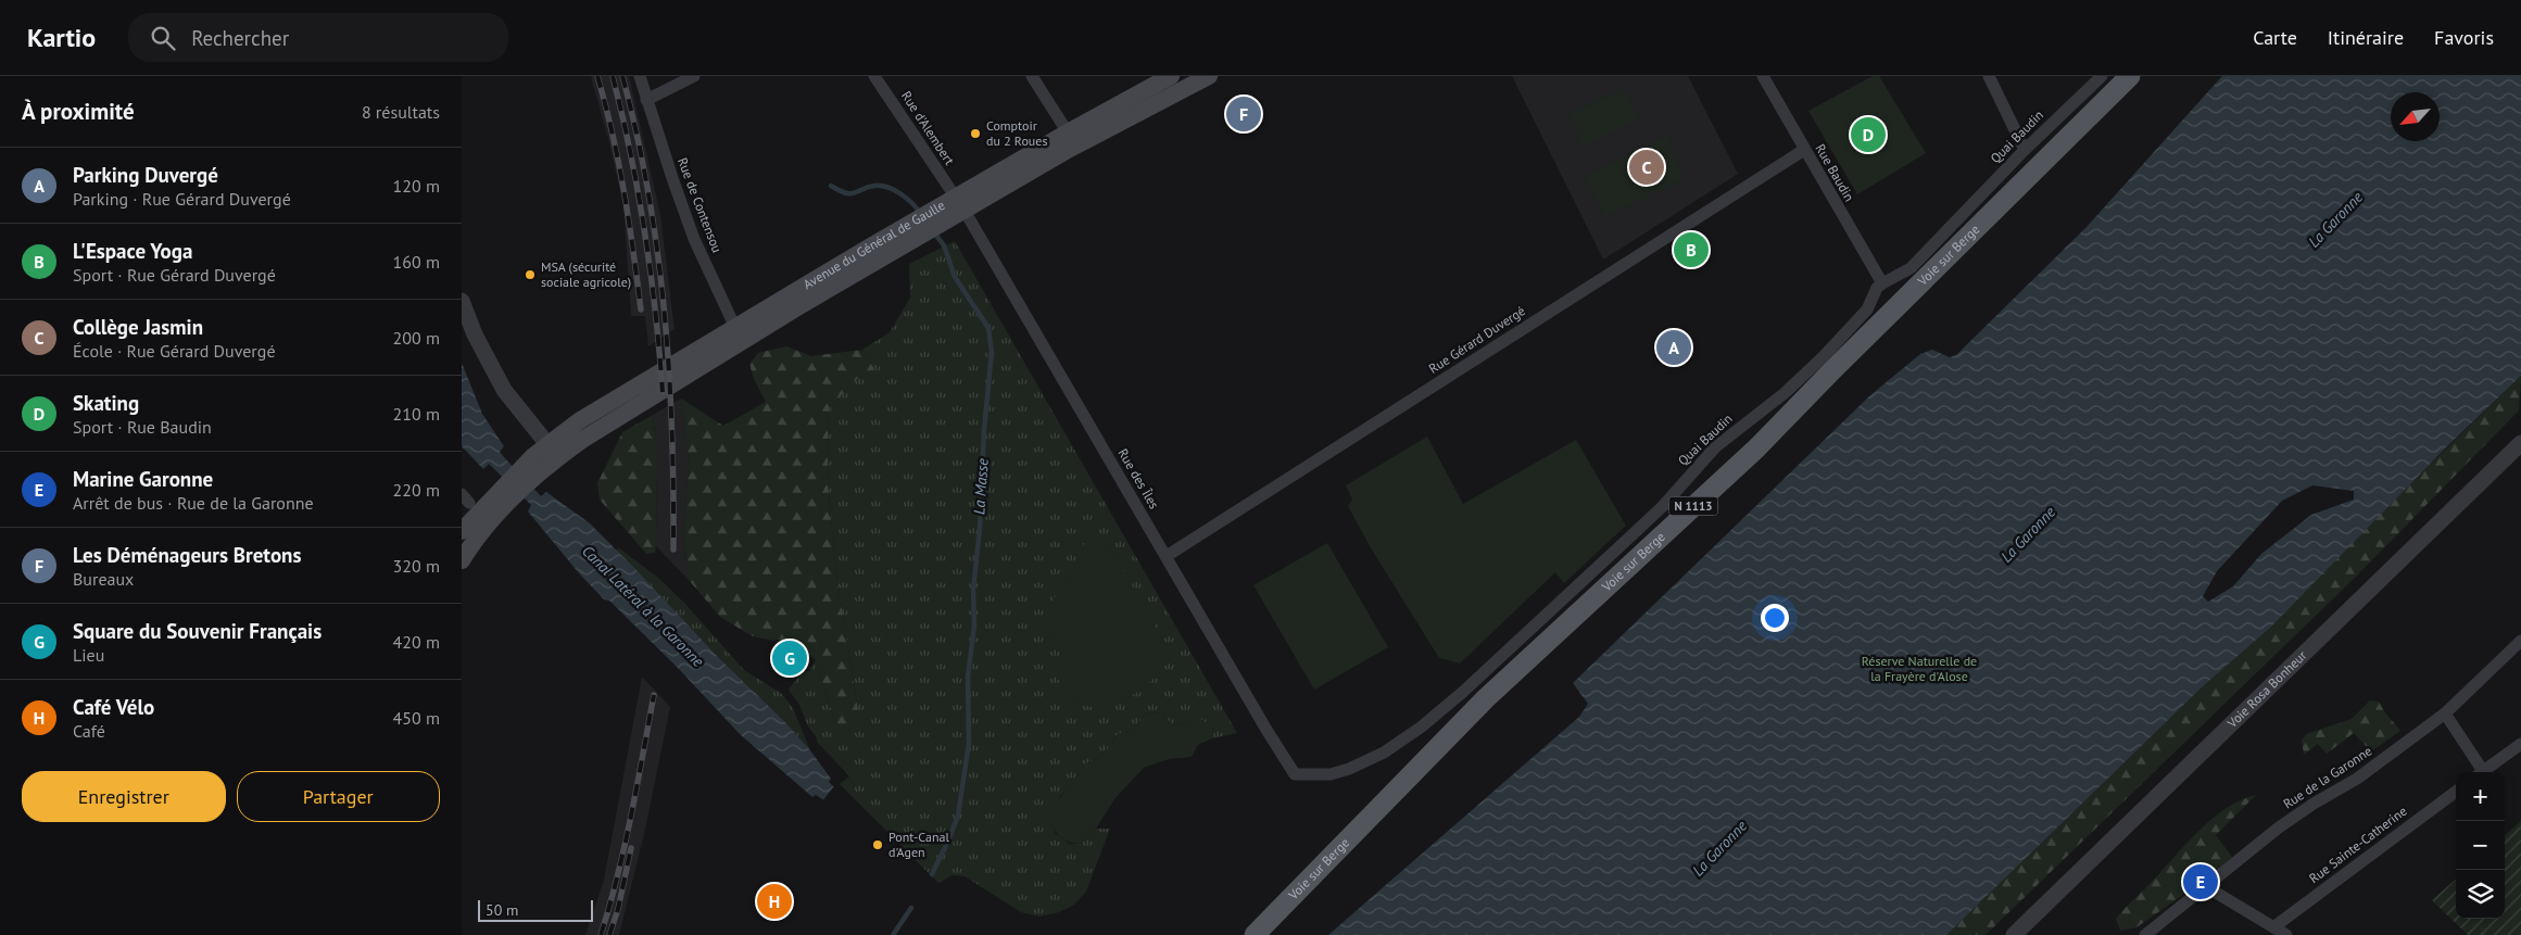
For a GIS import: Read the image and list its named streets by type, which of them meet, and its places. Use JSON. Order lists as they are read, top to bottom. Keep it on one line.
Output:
{"streets":{"main road":["Avenue du Général de Gaulle","Voie sur Berge","N 1113"],"street":["Rue d'Alembert","Quai Baudin","Rue Baudin","Rue de Contensou","Rue Gérard Duvergé","Rue des Îles","Voie Rosa Bonheur","Rue de la Garonne","Rue Sainte-Catherine"]},"crossings":[["Rue d'Alembert","Avenue du Général de Gaulle"],["Rue d'Alembert","Rue des Îles"],["Quai Baudin","Rue Baudin"],["Quai Baudin","Rue des Îles"],["Rue Baudin","Rue Gérard Duvergé"],["Rue de Contensou","Avenue du Général de Gaulle"],["Avenue du Général de Gaulle","Rue des Îles"],["Rue Gérard Duvergé","Rue des Îles"]],"water":["La Garonne","La Masse","Canal Latéral à la Garonne"],"parks":["Réserve Naturelle de la Frayère d'Alose"],"places":["Comptoir du 2 Roues","MSA (sécurité sociale agricole)","Pont-Canal d'Agen"],"scale_bar":"50 m","north":"bottom left","page":{"header":"Kartio","search":"Rechercher","nav":["Carte","Itinéraire","Favoris"],"heading":["À proximité","8 résultats"],"pins":["F","D","C","B","A","G","E","H"],"list":[{"mark":"A","name":"Parking Duvergé","note":"Parking · Rue Gérard Duvergé","value":"120 m"},{"mark":"B","name":"L'Espace Yoga","note":"Sport · Rue Gérard Duvergé","value":"160 m"},{"mark":"C","name":"Collège Jasmin","note":"École · Rue Gérard Duvergé","value":"200 m"},{"mark":"D","name":"Skating","note":"Sport · Rue Baudin","value":"210 m"},{"mark":"E","name":"Marine Garonne","note":"Arrêt de bus · Rue de la Garonne","value":"220 m"},{"mark":"F","name":"Les Déménageurs Bretons","note":"Bureaux","value":"320 m"},{"mark":"G","name":"Square du Souvenir Français","note":"Lieu","value":"420 m"},{"mark":"H","name":"Café Vélo","note":"Café","value":"450 m"}],"buttons":["Enregistrer","Partager"],"map_buttons":["+","−"],"scale":"50 m"}}
